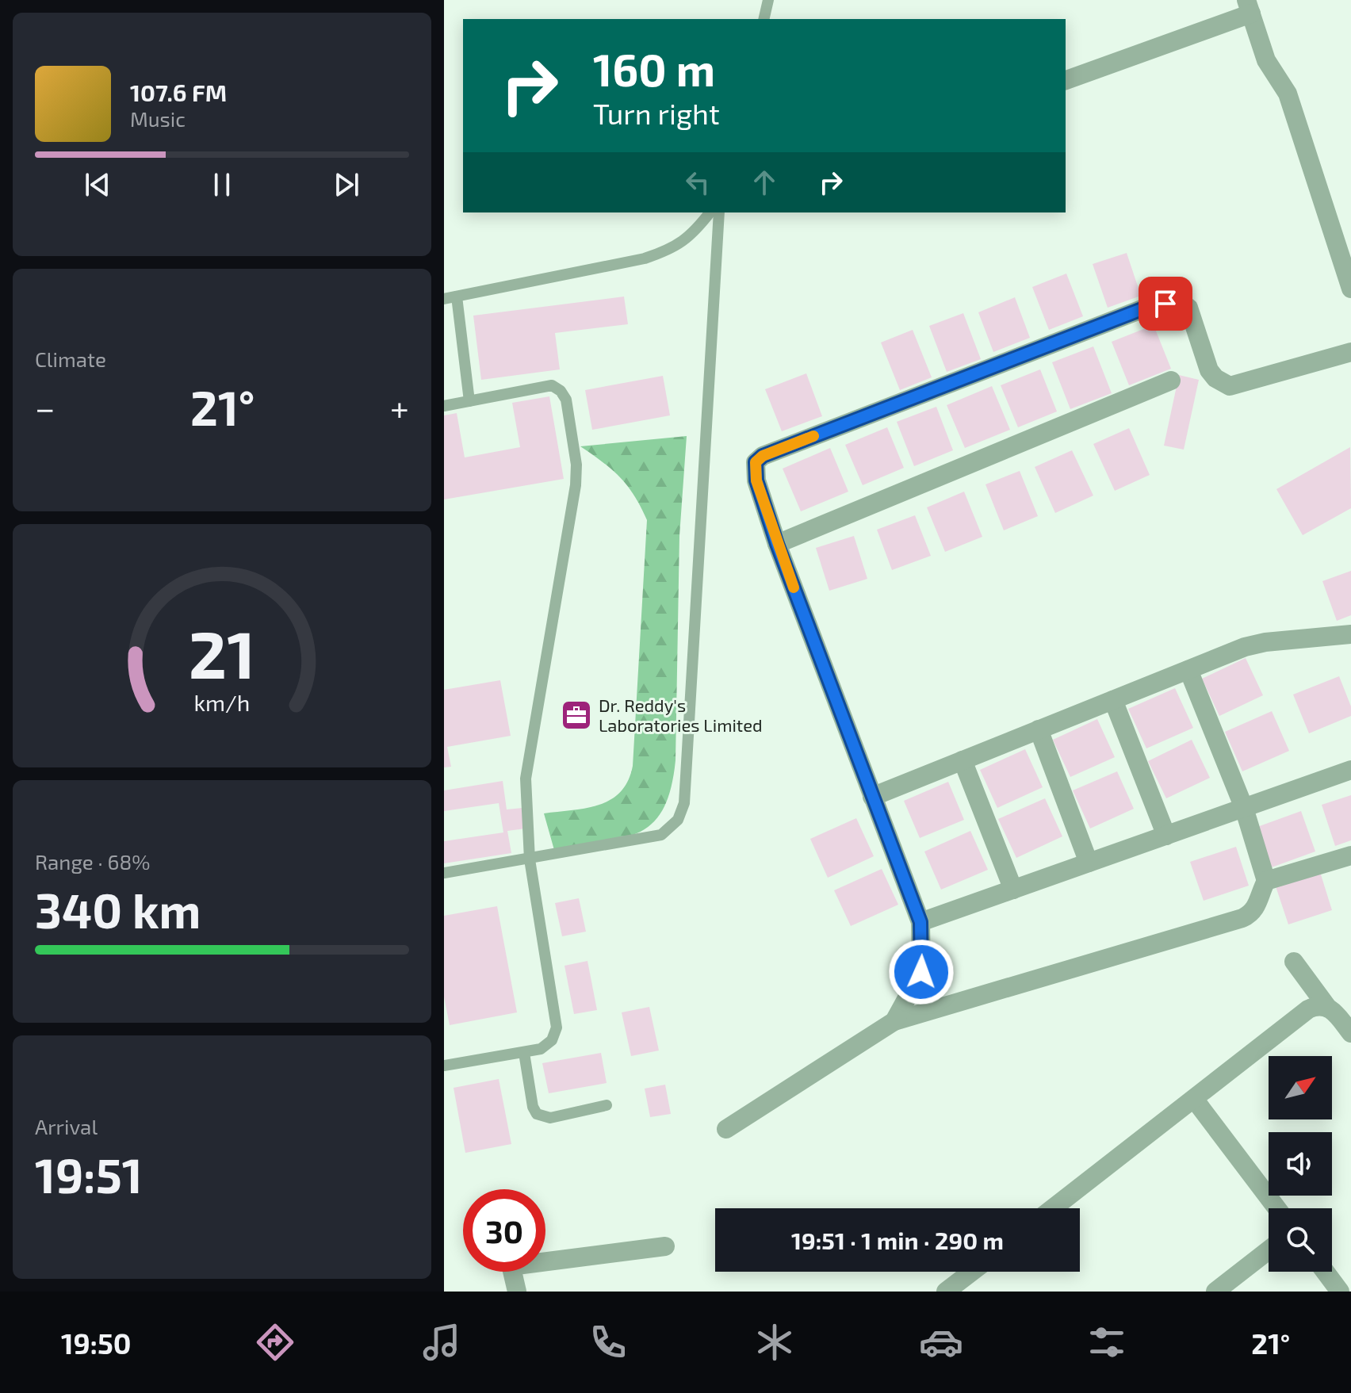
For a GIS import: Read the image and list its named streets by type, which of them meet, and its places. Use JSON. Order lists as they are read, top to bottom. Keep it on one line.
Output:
{"places":{"office":["Dr. Reddy's Laboratories Limited"]},"north":"top right","page":{"turn":["160 m","Turn right"],"song":["107.6 FM","Music"],"tile":["Climate",["Range · 68%","340 km"],["Arrival","19:51"]],"heat":["−","21°","+"],"limit":"30","trip":"19:51 · 1 min · 290 m","tabs":["19:50","21°"],"gauge":["21","km/h"]}}
